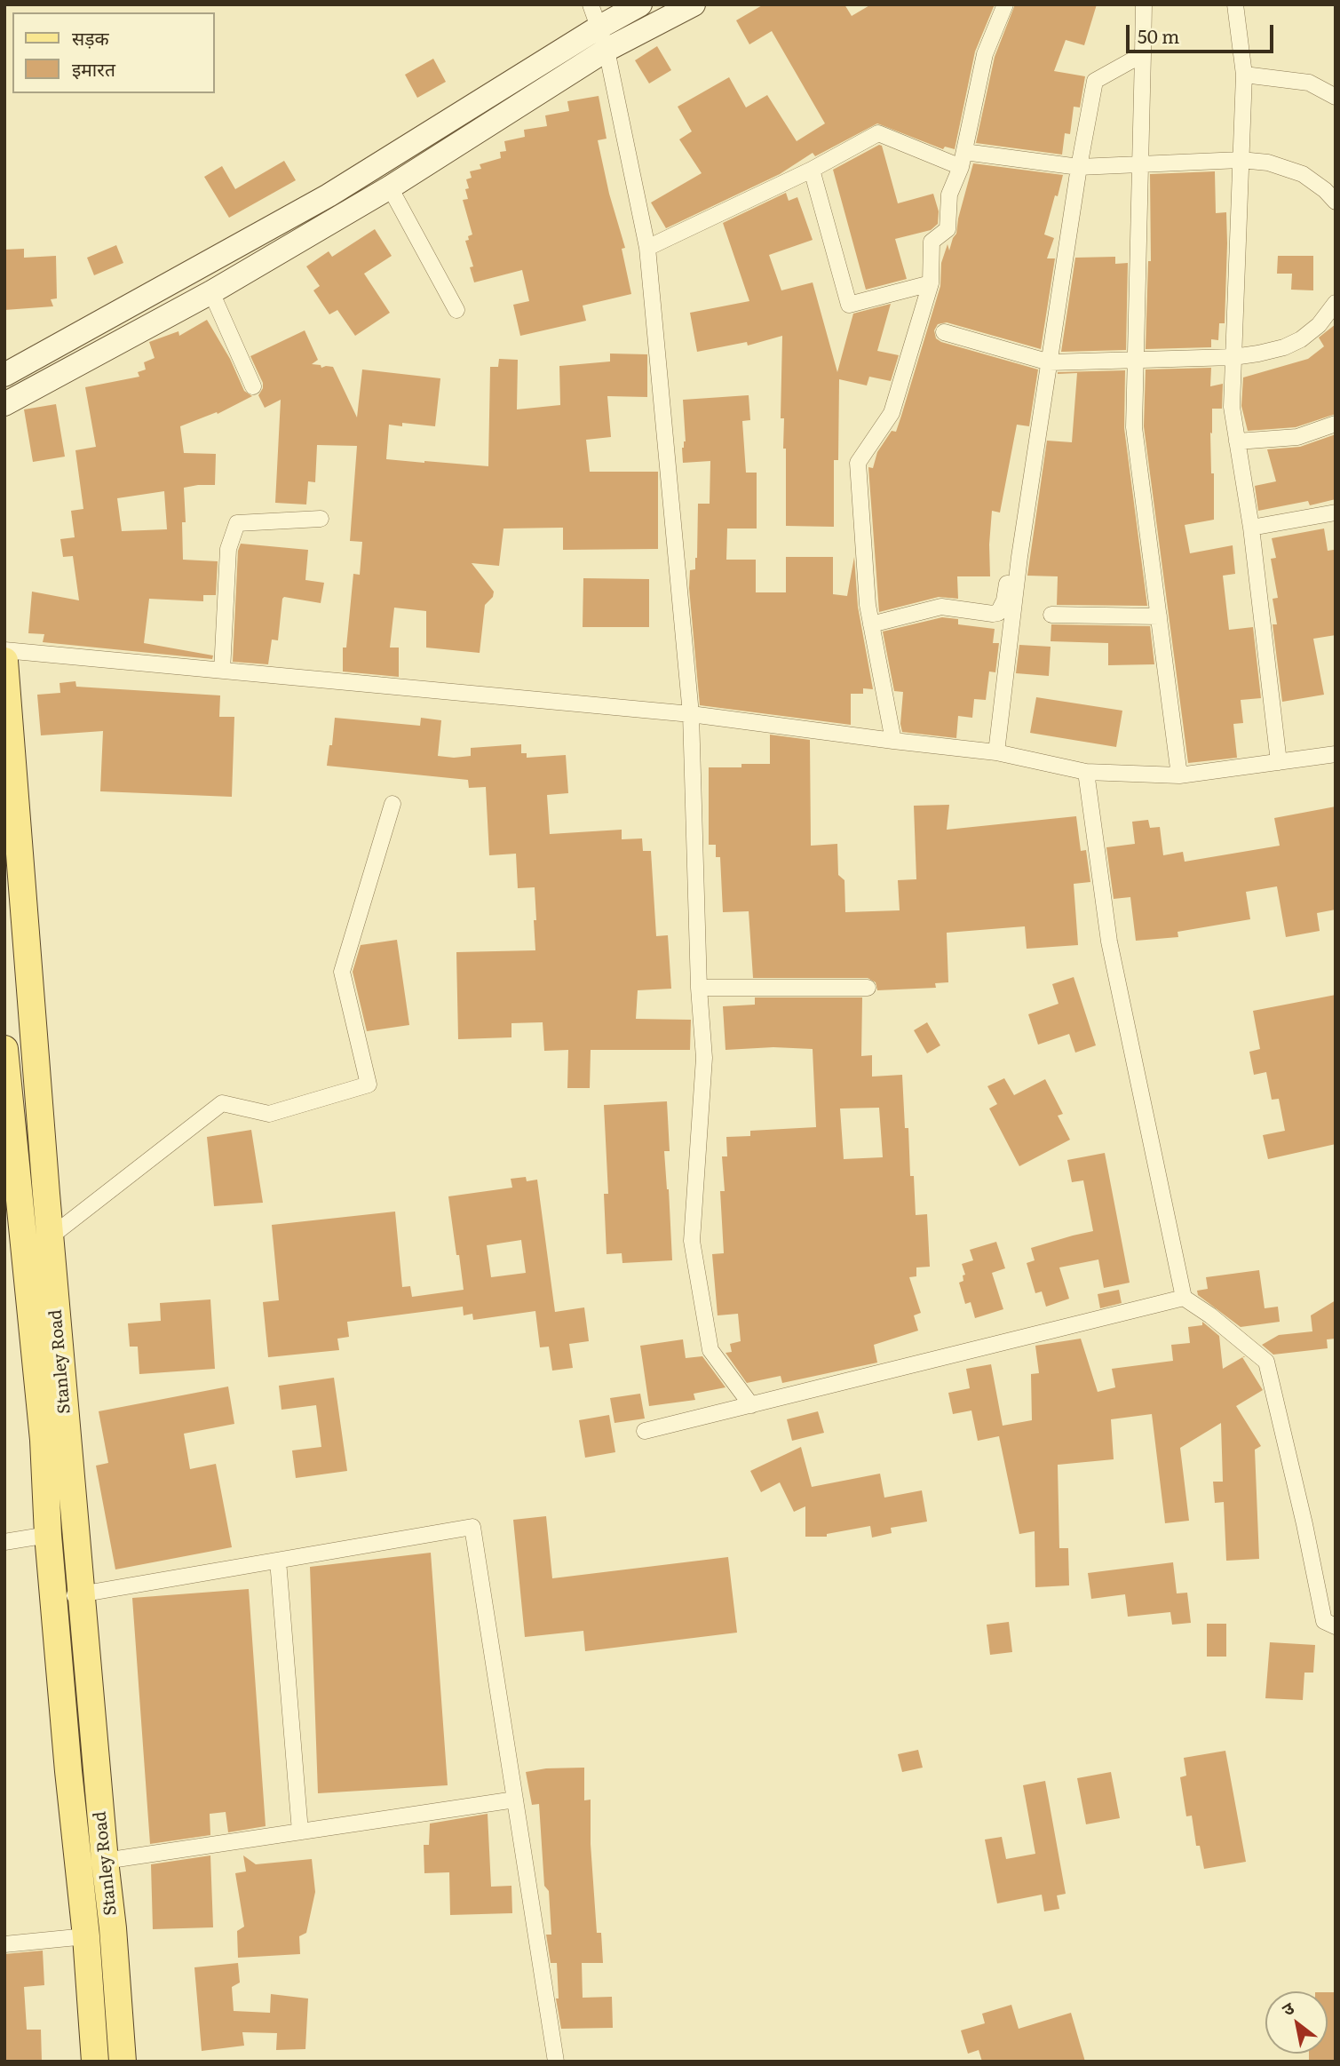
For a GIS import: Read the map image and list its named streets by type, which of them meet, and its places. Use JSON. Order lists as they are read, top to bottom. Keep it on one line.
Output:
{"streets":{"main road":["Stanley Road"]},"legend":["सड़क","इमारत"],"scale_bar":"50 m","north":"top left"}
